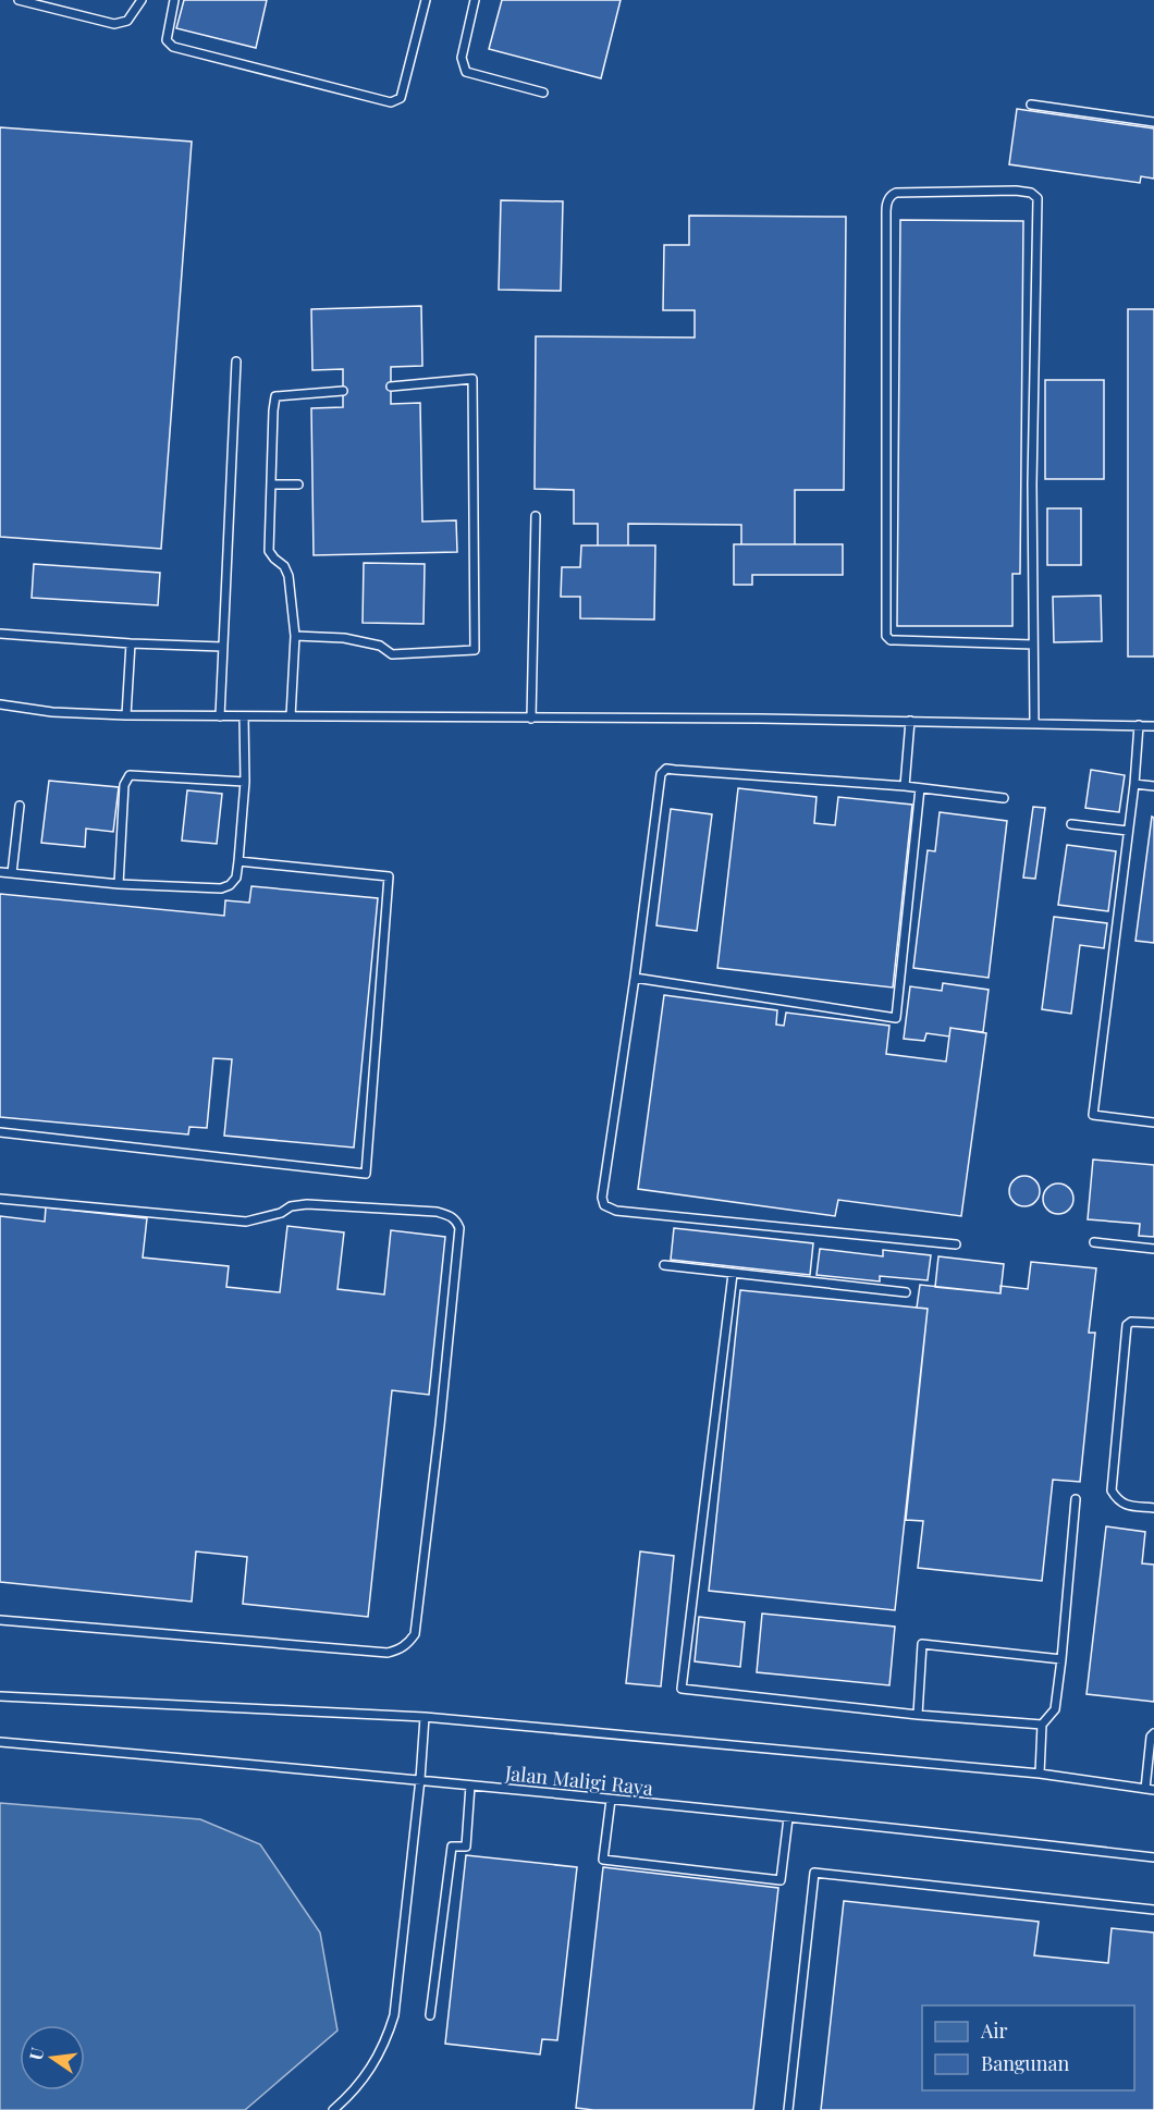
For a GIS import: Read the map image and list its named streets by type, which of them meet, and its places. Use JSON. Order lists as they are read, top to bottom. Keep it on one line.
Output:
{"streets":{"lane":["Jalan Maligi Raya"]},"legend":["Air","Bangunan"],"north":"left"}
